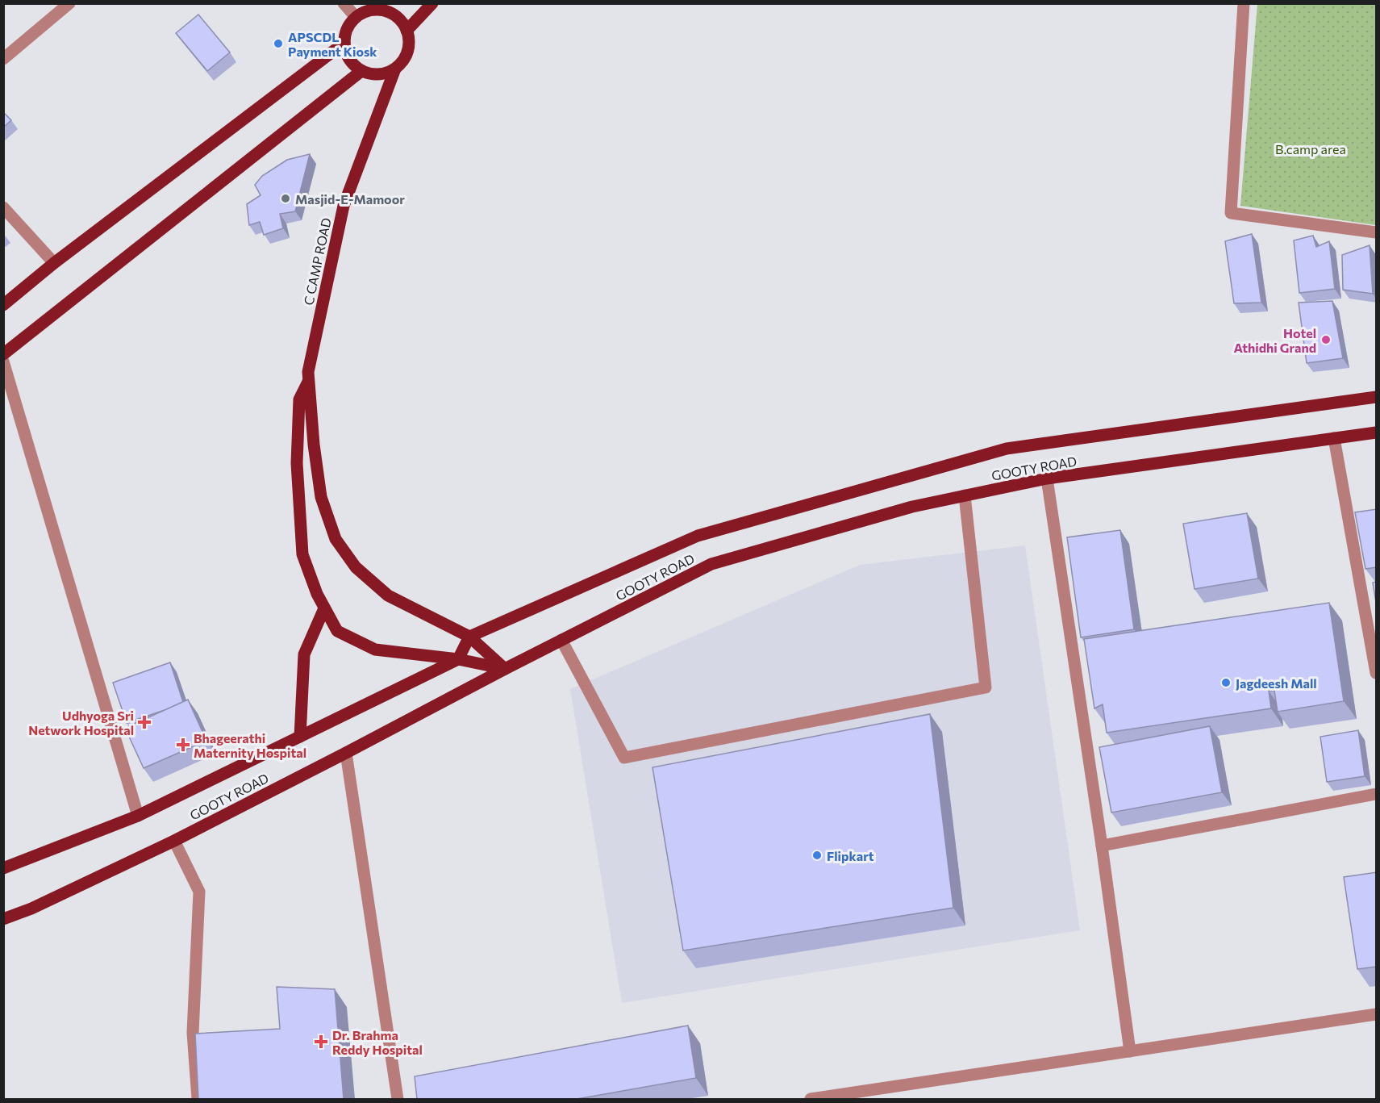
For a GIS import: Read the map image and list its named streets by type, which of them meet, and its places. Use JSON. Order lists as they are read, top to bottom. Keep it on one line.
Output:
{"streets":{"main road":["C CAMP ROAD","GOOTY ROAD"]},"parks":["B.camp area"],"places":{"other":["APSCDL Payment Kiosk","Masjid-E-Mamoor","Hotel Athidhi Grand","Jagdeesh Mall","Flipkart"],"health":["Udhyoga Sri Network Hospital","Bhageerathi Maternity Hospital","Dr. Brahma Reddy Hospital"]}}
